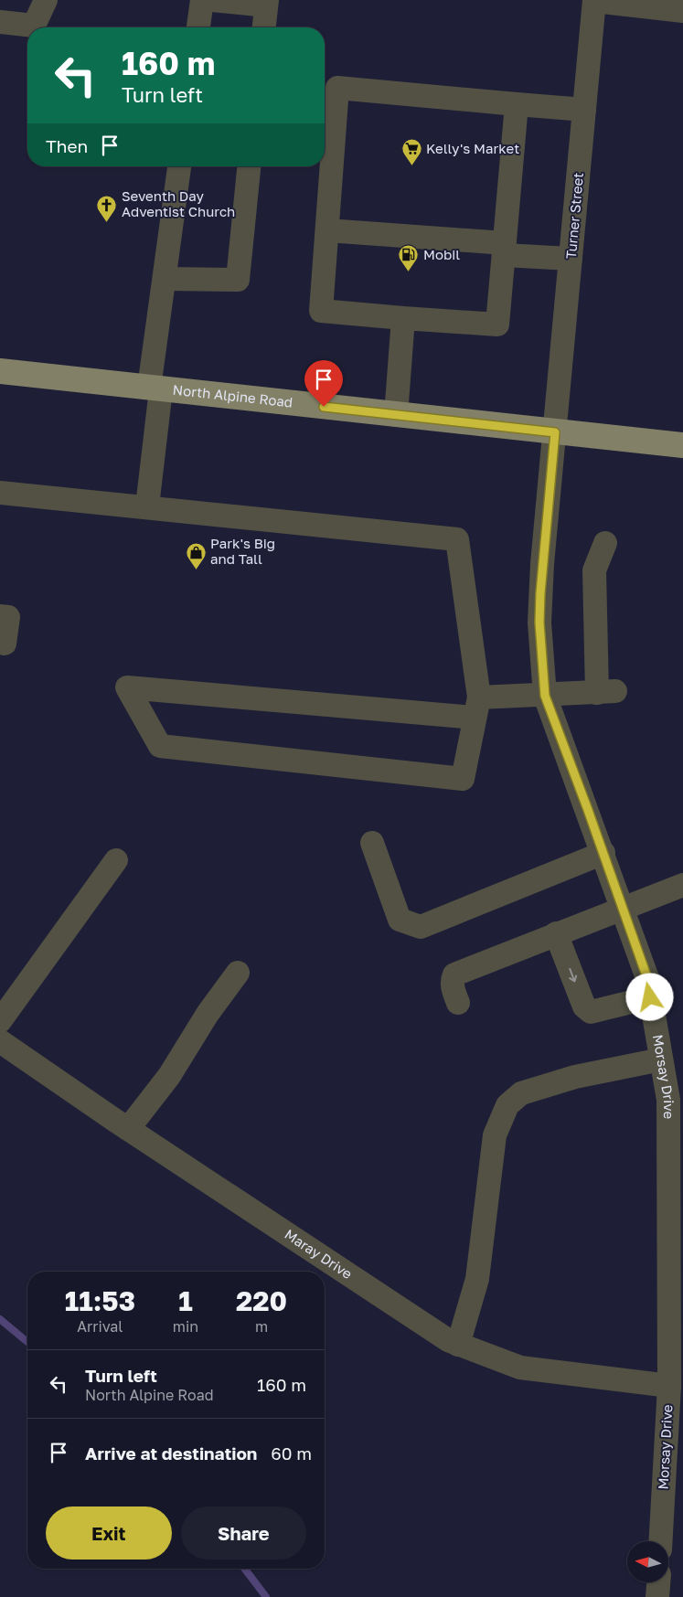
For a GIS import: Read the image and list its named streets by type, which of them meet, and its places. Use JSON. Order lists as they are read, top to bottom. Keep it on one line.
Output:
{"streets":{"main road":["North Alpine Road"],"street":["Turner Street","Morsay Drive","Maray Drive"]},"crossings":[["Turner Street","North Alpine Road"],["Turner Street","Morsay Drive"],["North Alpine Road","Morsay Drive"],["Morsay Drive","Maray Drive"]],"places":{"supermarket":["Kelly's Market"],"church":["Seventh Day Adventist Church"],"fuel station":["Mobil"],"shop":["Park's Big and Tall"]},"north":"left","page":{"turn":["160 m","Turn left"],"then":"Then","eta":["11:53","Arrival","1","min","220","m"],"list":[{"name":"Turn left","note":"North Alpine Road","value":"160 m"},{"name":"Arrive at destination","value":"60 m"}],"buttons":["Exit","Share"]}}
